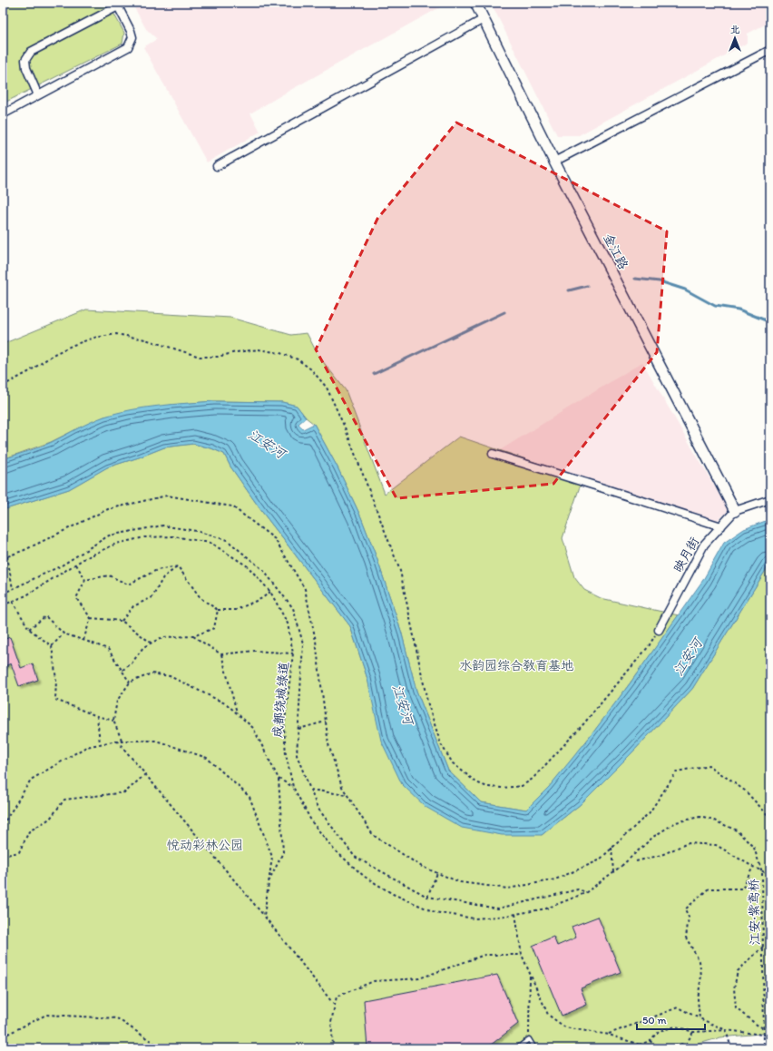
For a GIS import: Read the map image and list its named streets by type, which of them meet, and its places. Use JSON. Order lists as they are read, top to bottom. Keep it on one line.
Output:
{"streets":{"street":["金江路","映月街"],"path":["成都绕城绿道","江安·紫鸢桥"]},"crossings":[["金江路","映月街"],["成都绕城绿道","江安·紫鸢桥"]],"water":["江安河"],"parks":["水韵园综合教育基地","悦动彩林公园"],"scale_bar":"50 m","north":"top"}
